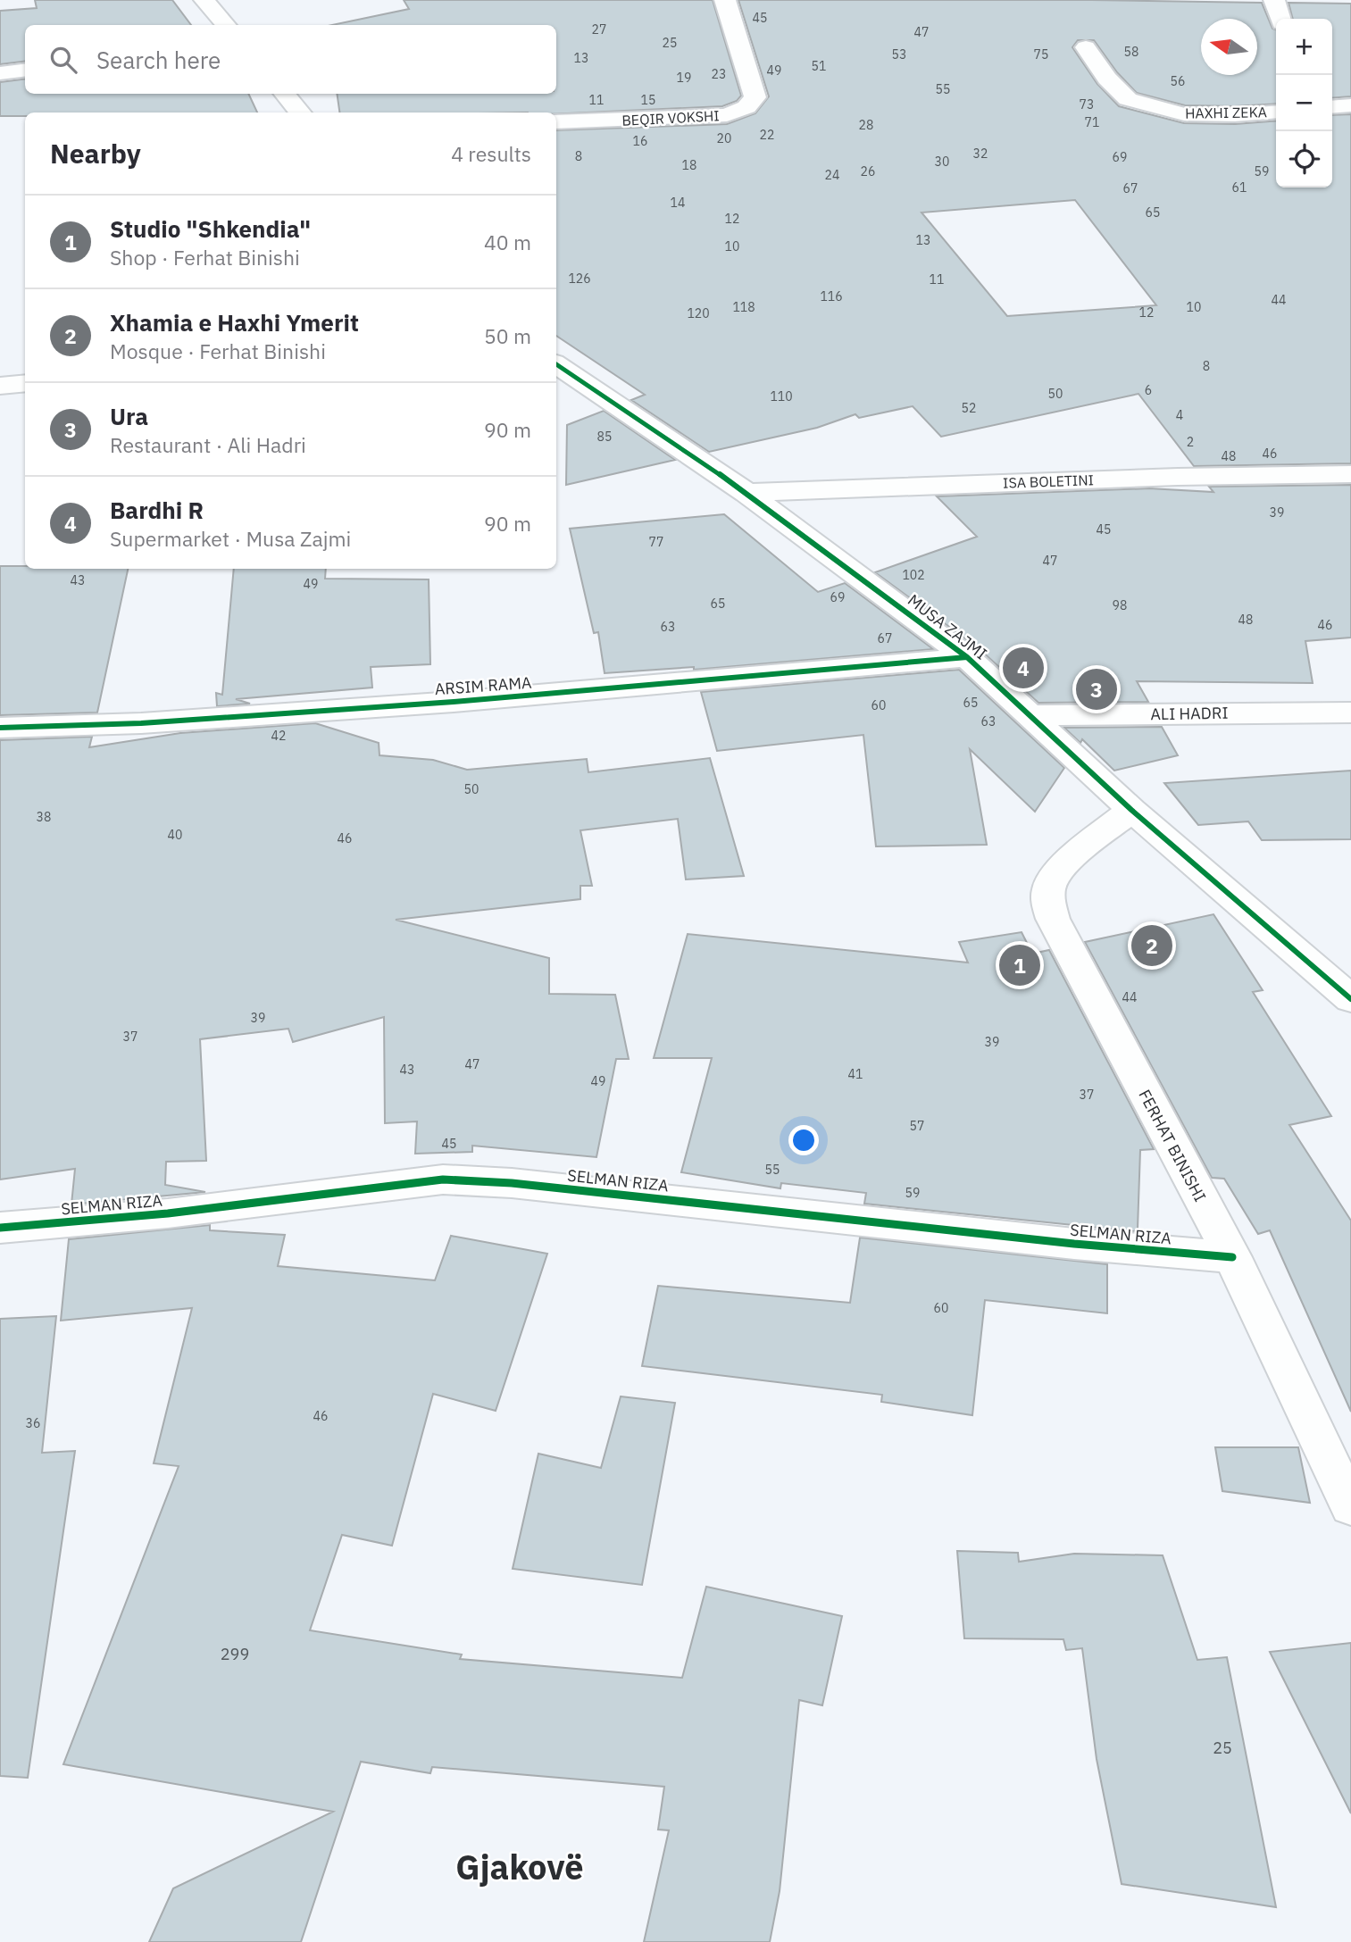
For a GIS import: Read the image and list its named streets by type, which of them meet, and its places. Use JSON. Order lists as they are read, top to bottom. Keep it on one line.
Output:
{"streets":{"street":["HAXHI ZEKA","BEQIR VOKSHI","ISA BOLETINI","MUSA ZAJMI","ARSIM RAMA","ALI HADRI","FERHAT BINISHI","SELMAN RIZA"]},"crossings":[["ISA BOLETINI","MUSA ZAJMI"],["MUSA ZAJMI","ARSIM RAMA"],["MUSA ZAJMI","ALI HADRI"],["MUSA ZAJMI","FERHAT BINISHI"],["FERHAT BINISHI","SELMAN RIZA"]],"districts":["Gjakovë"],"house_numbers":["45","27","47","25","58","53","75","13","51","49","23","19","56","55","11","15","73","71","28","22","20","16","32","8","69","30","18","26","59","24","61","67","14","65","12","13","10","126","11","116","44","118","10","12","120","8","6","50","110","52","4","85","2","46","48","39","45","77","47","102","43","49","69","65","98","48","46","63","67","65","60","63","42","50","38","40","46","44","39","37","39","47","43","41","49","37","57","45","55","59","60","46","36","299","25"],"north":"left","page":{"map_buttons":["+","−"],"search":"Search here","heading":["Nearby","4 results"],"list":[{"mark":"1","name":"Studio \"Shkendia\"","note":"Shop · Ferhat Binishi","value":"40 m"},{"mark":"2","name":"Xhamia e Haxhi Ymerit","note":"Mosque · Ferhat Binishi","value":"50 m"},{"mark":"3","name":"Ura","note":"Restaurant · Ali Hadri","value":"90 m"},{"mark":"4","name":"Bardhi R","note":"Supermarket · Musa Zajmi","value":"90 m"}],"pins":["4","3","2","1"]}}
